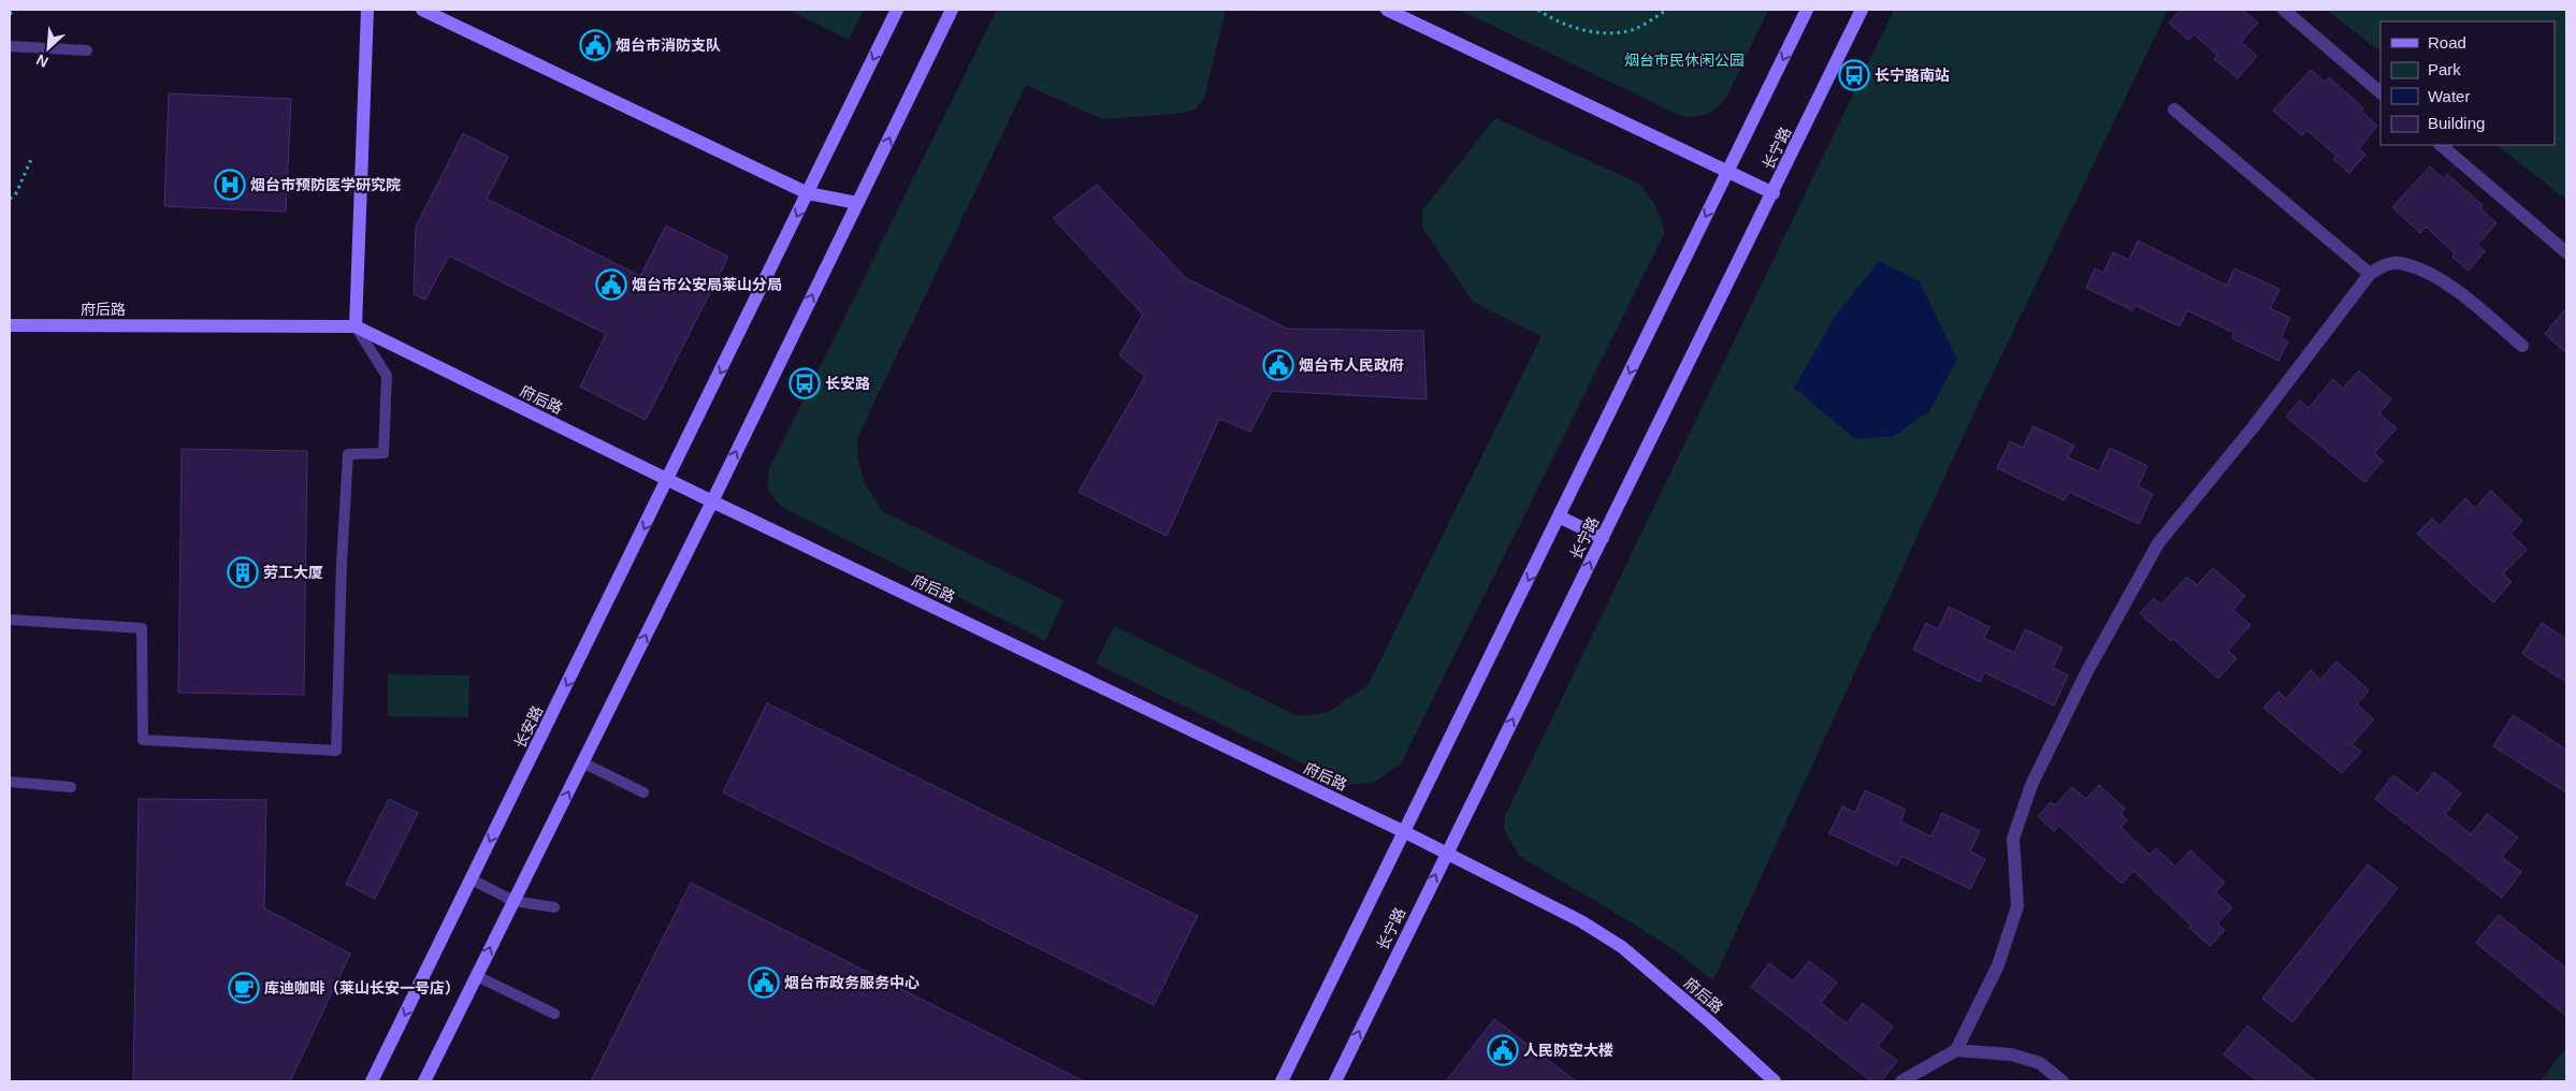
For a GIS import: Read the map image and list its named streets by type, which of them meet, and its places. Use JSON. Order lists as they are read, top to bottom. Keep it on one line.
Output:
{"streets":{"street":["长宁路","府后路","长安路"]},"crossings":[["长宁路","府后路"],["府后路","长安路"]],"parks":["烟台市民休闲公园"],"places":{"public building":["烟台市消防支队","烟台市公安局莱山分局","烟台市人民政府","烟台市政务服务中心","人民防空大楼"],"bus stop":["长宁路南站","长安路"],"hospital":["烟台市预防医学研究院"],"building":["劳工大厦"],"cafe":["库迪咖啡（莱山长安一号店）"]},"legend":["Road","Park","Water","Building"],"north":"bottom left"}
